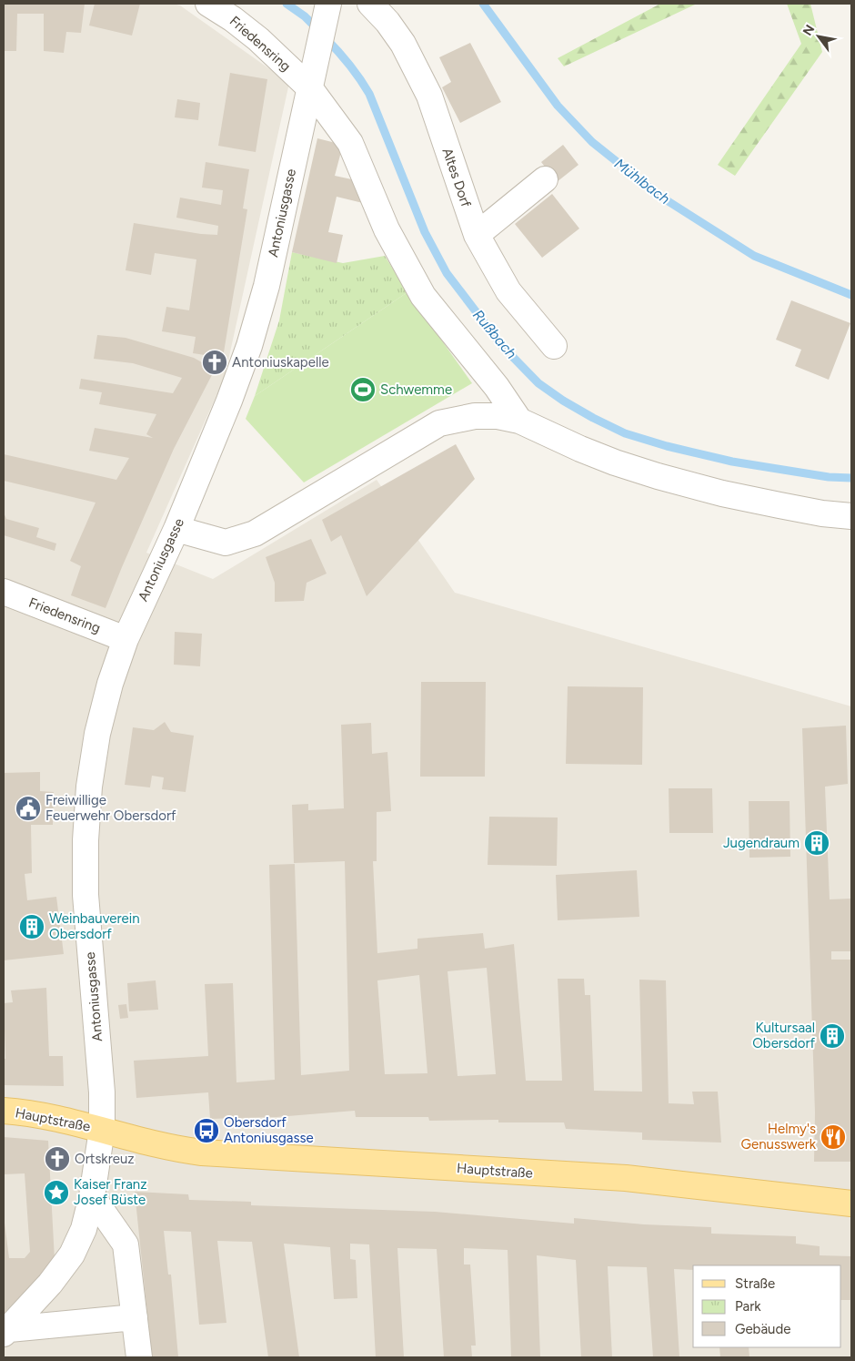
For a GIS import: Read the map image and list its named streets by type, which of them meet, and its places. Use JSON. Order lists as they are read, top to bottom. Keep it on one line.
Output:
{"streets":{"main road":["Hauptstraße"],"street":["Friedensring","Altes Dorf","Antoniusgasse"]},"crossings":[["Friedensring","Antoniusgasse"],["Antoniusgasse","Hauptstraße"]],"water":["Mühlbach","Rußbach"],"places":{"church":["Antoniuskapelle","Ortskreuz"],"sports":["Schwemme"],"public building":["Freiwillige Feuerwehr Obersdorf"],"building":["Jugendraum","Weinbauverein Obersdorf","Kultursaal Obersdorf"],"bus stop":["Obersdorf Antoniusgasse"],"restaurant":["Helmy's Genusswerk"],"place":["Kaiser Franz Josef Büste"]},"legend":["Straße","Park","Gebäude"],"north":"top left"}
